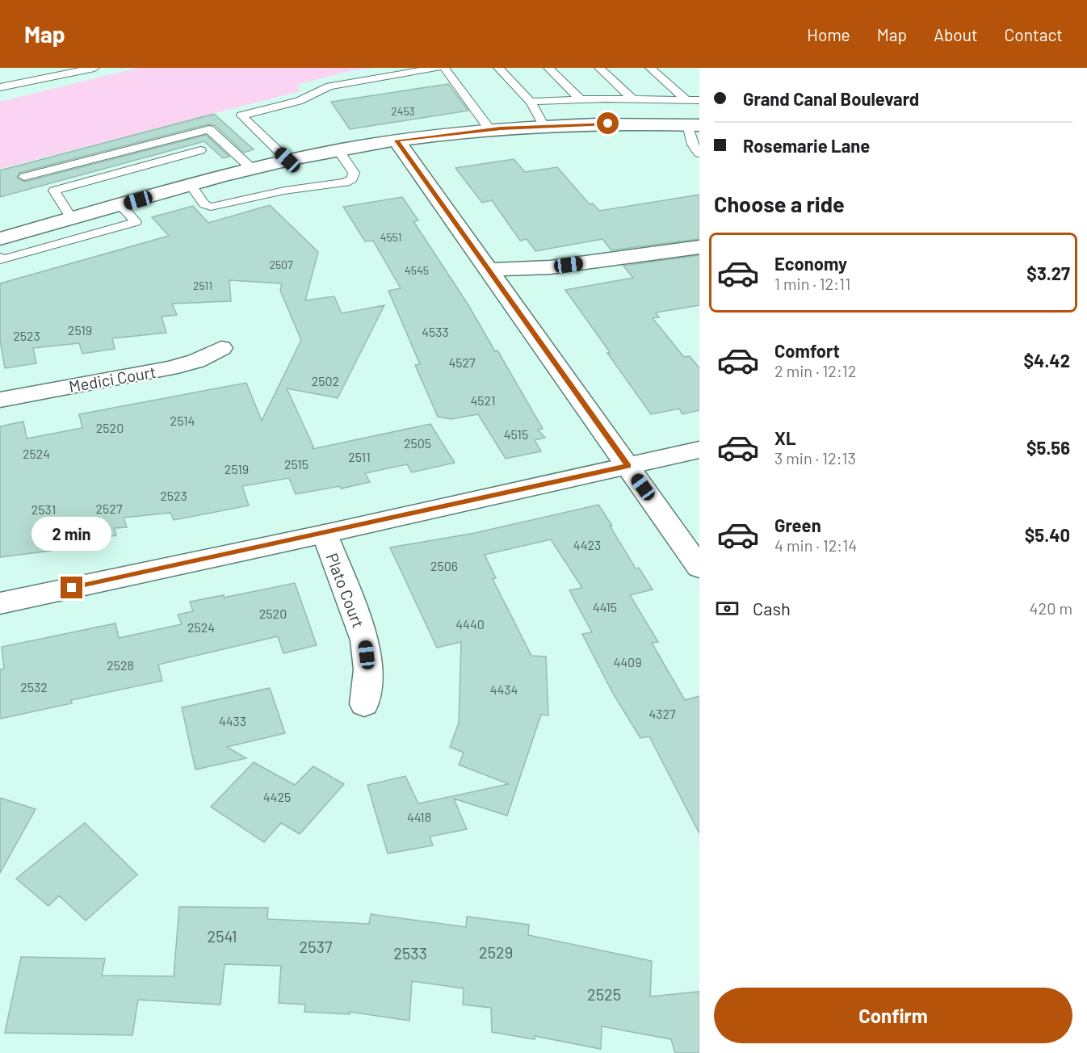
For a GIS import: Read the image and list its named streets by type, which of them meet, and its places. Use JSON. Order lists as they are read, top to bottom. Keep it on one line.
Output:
{"streets":{"street":["Medici Court","Plato Court"]},"house_numbers":["2453","4551","2507","4545","2511","2519","4533","2523","4527","2502","4521","2514","2520","4515","2505","2524","2511","2515","2519","2523","2527","2531","4423","2506","4415","2520","4440","2524","4409","2528","2532","4434","4327","4433","4425","4418","2541","2537","2529","2533","2525"],"page":{"header":"Map","nav":["Home","Map","About","Contact"],"banner":["Grand Canal Boulevard","Rosemarie Lane"],"heading":"Choose a ride","list":[{"name":"Economy","note":"1 min · 12:11","value":"$3.27"},{"name":"Comfort","note":"2 min · 12:12","value":"$4.42"},{"name":"XL","note":"3 min · 12:13","value":"$5.56"},{"name":"Green","note":"4 min · 12:14","value":"$5.40"}],"bubble":"2 min","pay":["Cash","420 m"],"buttons":"Confirm"}}
